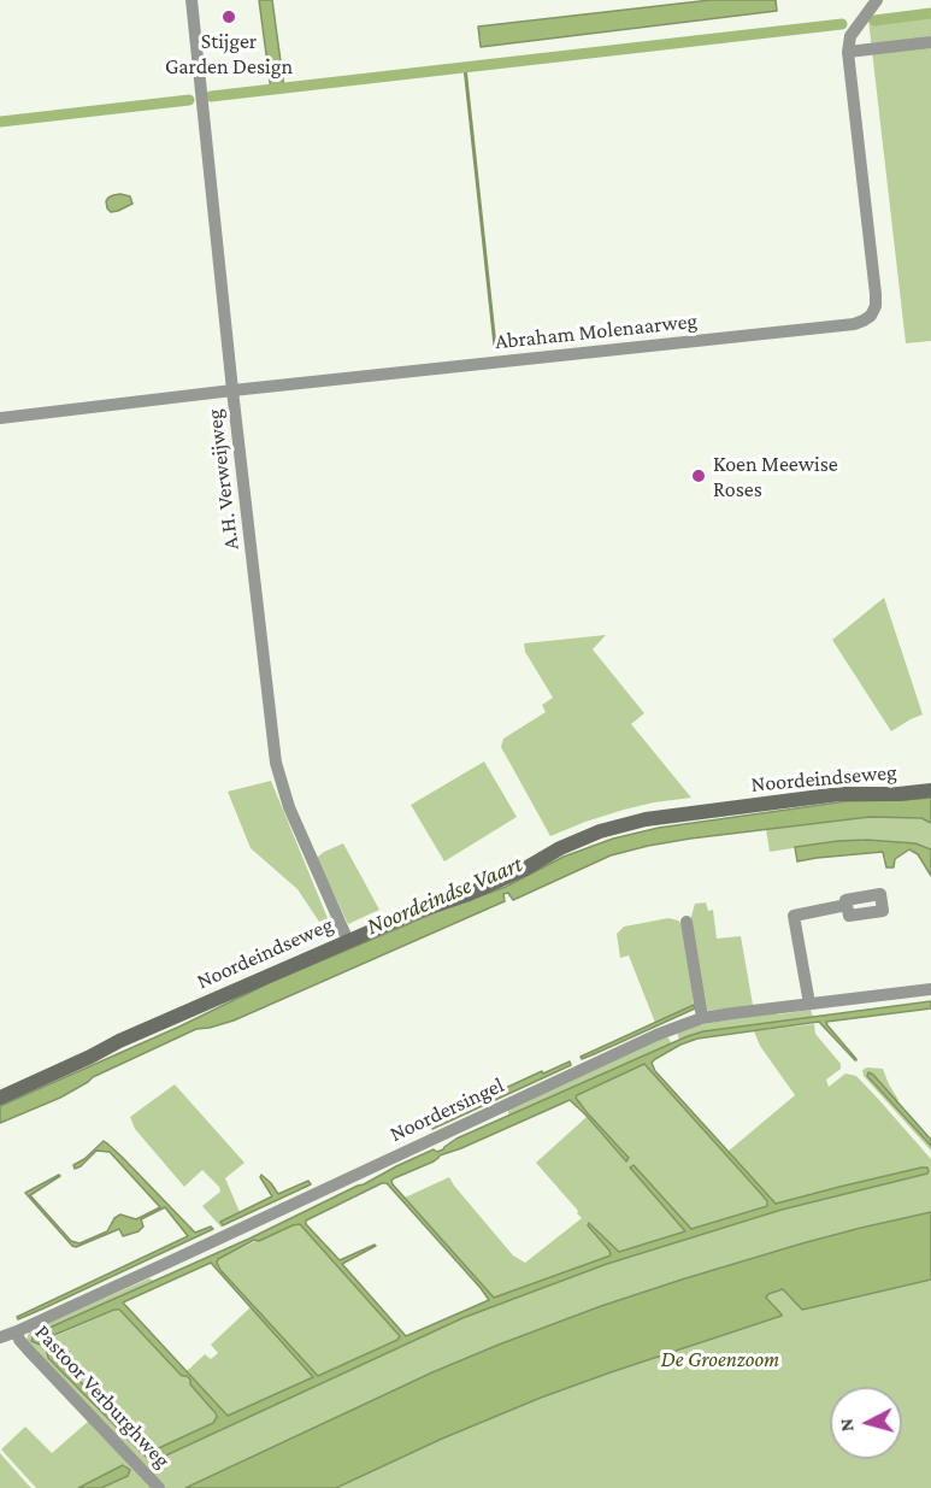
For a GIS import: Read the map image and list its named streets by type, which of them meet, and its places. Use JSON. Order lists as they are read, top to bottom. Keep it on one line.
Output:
{"streets":{"street":["Abraham Molenaarweg","A.H. Verweijweg","Noordeindseweg","Noordersingel","Pastoor Verburghweg"]},"crossings":[["Abraham Molenaarweg","A.H. Verweijweg"],["A.H. Verweijweg","Noordeindseweg"],["Noordersingel","Pastoor Verburghweg"]],"water":["Noordeindse Vaart"],"parks":["De Groenzoom"],"places":["Stijger Garden Design","Koen Meewise Roses"],"north":"left"}
